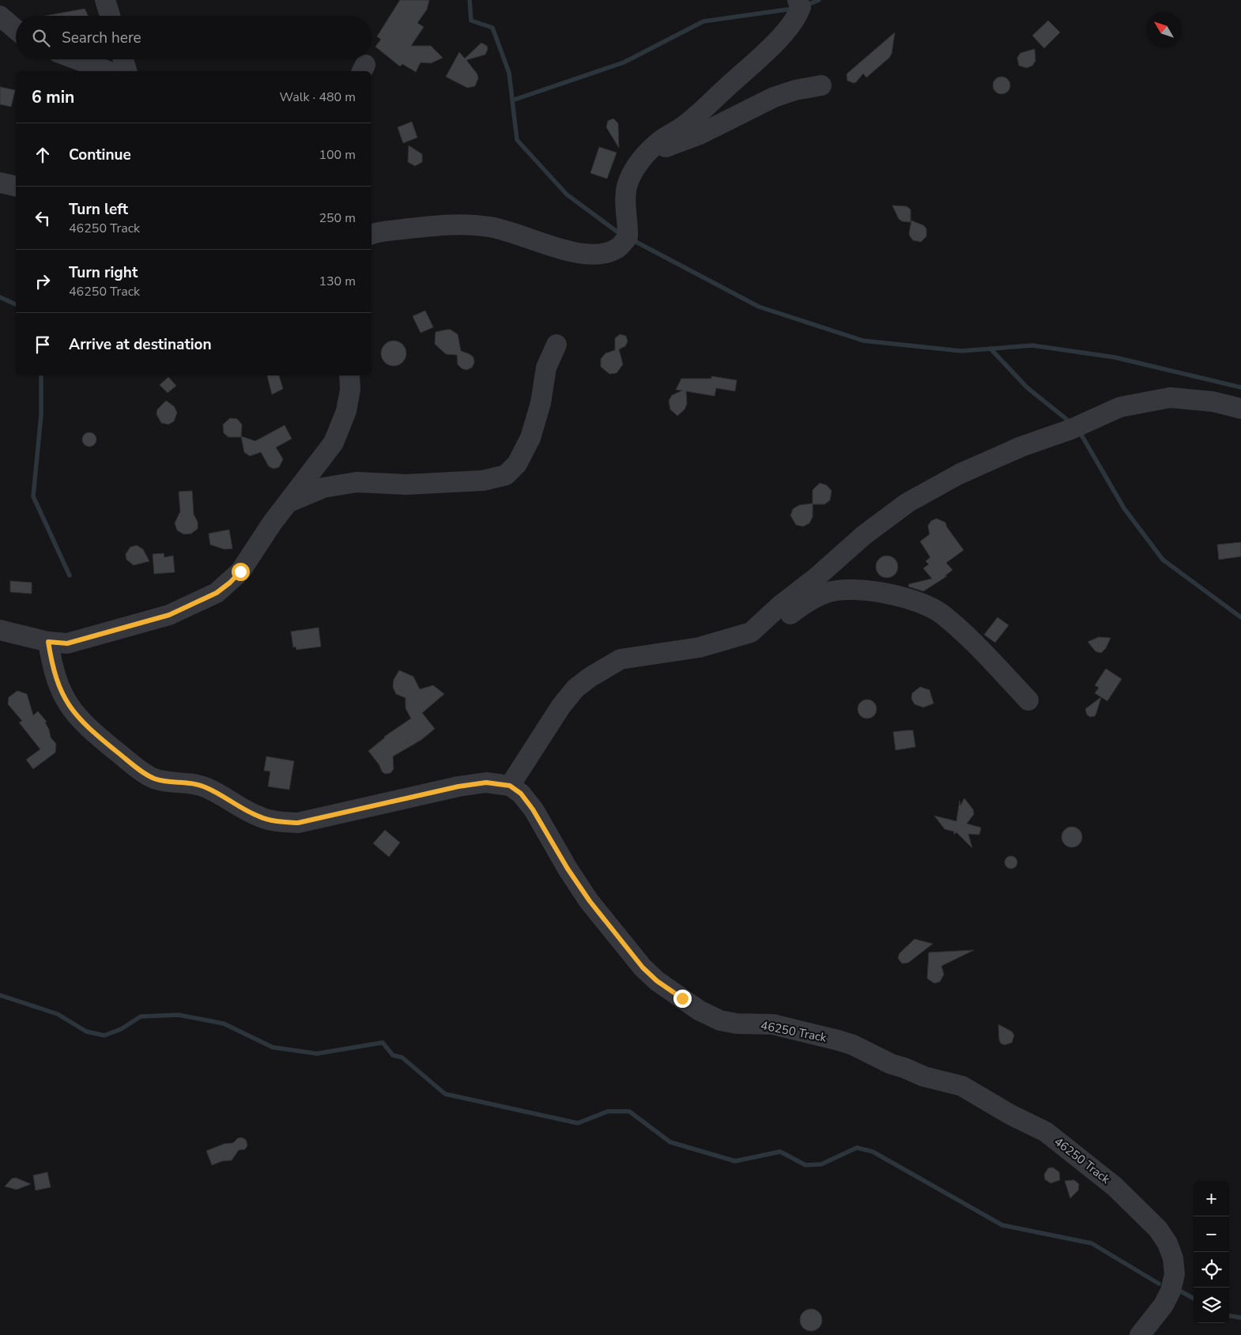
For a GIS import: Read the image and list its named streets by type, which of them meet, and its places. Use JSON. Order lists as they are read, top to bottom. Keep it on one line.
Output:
{"streets":{"street":["46250 Track"]},"north":"top left","page":{"search":"Search here","heading":["6 min","Walk · 480 m"],"list":[["Continue","100 m"],["Turn left","46250 Track","250 m"],["Turn right","46250 Track","130 m"],"Arrive at destination"],"map_buttons":["+","−"]}}
